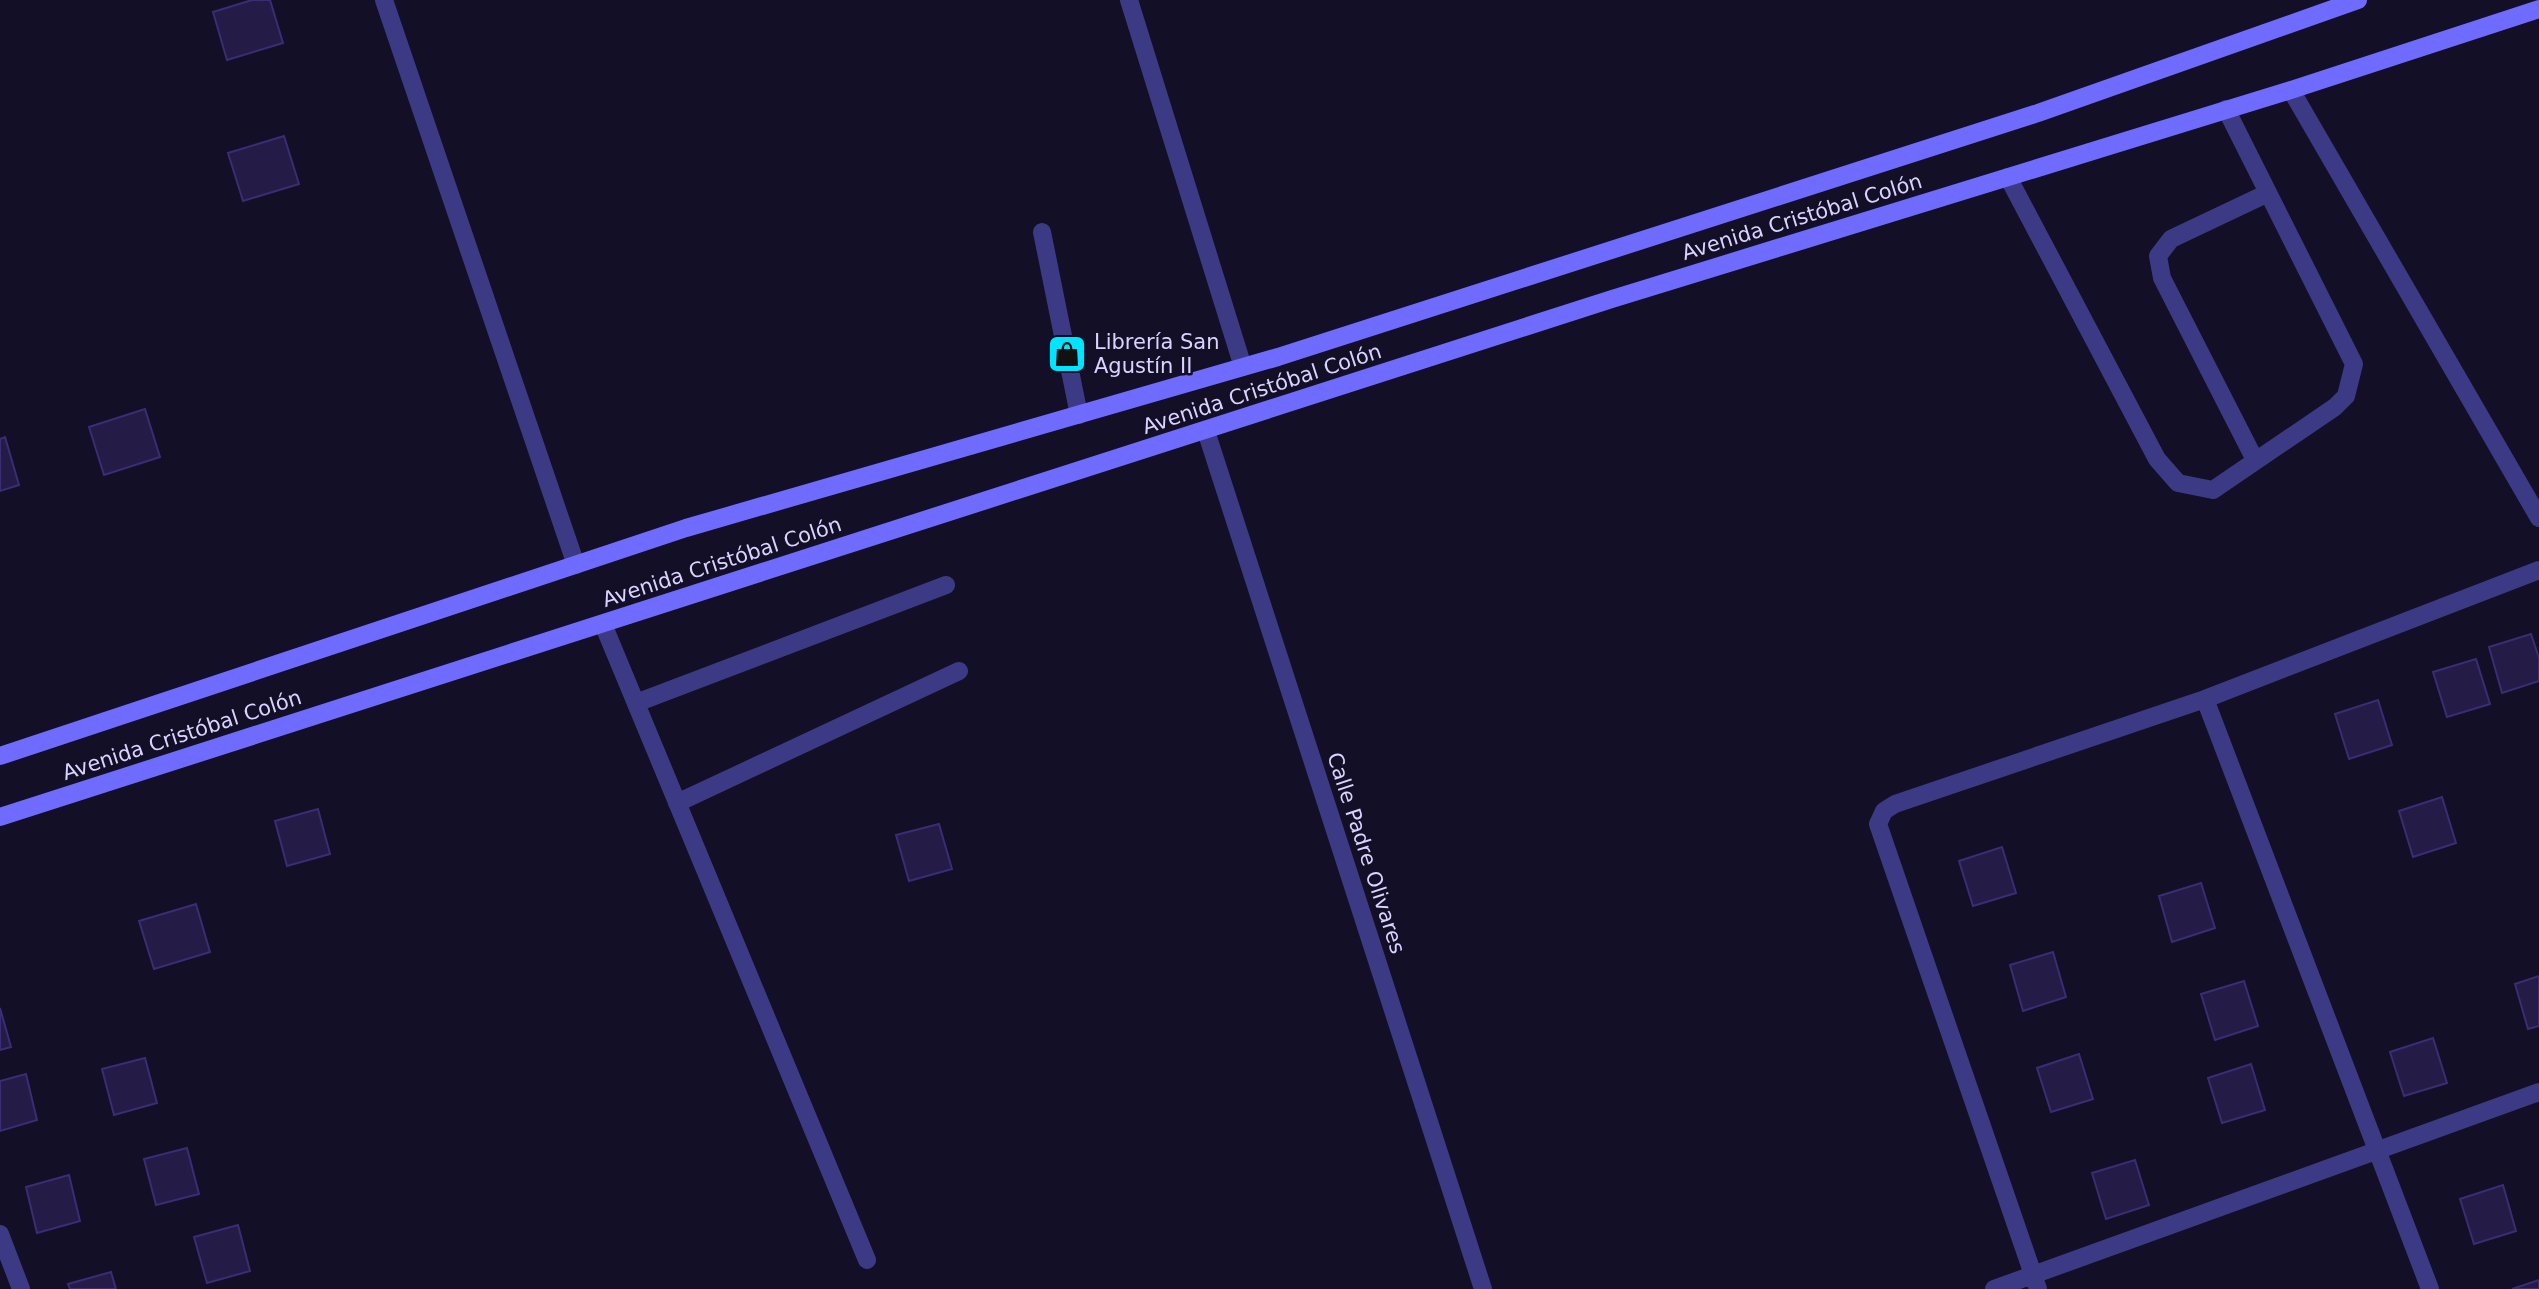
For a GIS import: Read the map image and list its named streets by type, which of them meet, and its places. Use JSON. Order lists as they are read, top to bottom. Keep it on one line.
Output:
{"streets":{"street":["Avenida Cristóbal Colón","Calle Padre Olivares"]},"crossings":[["Avenida Cristóbal Colón","Calle Padre Olivares"]],"places":{"shop":["Librería San Agustín II"]}}
